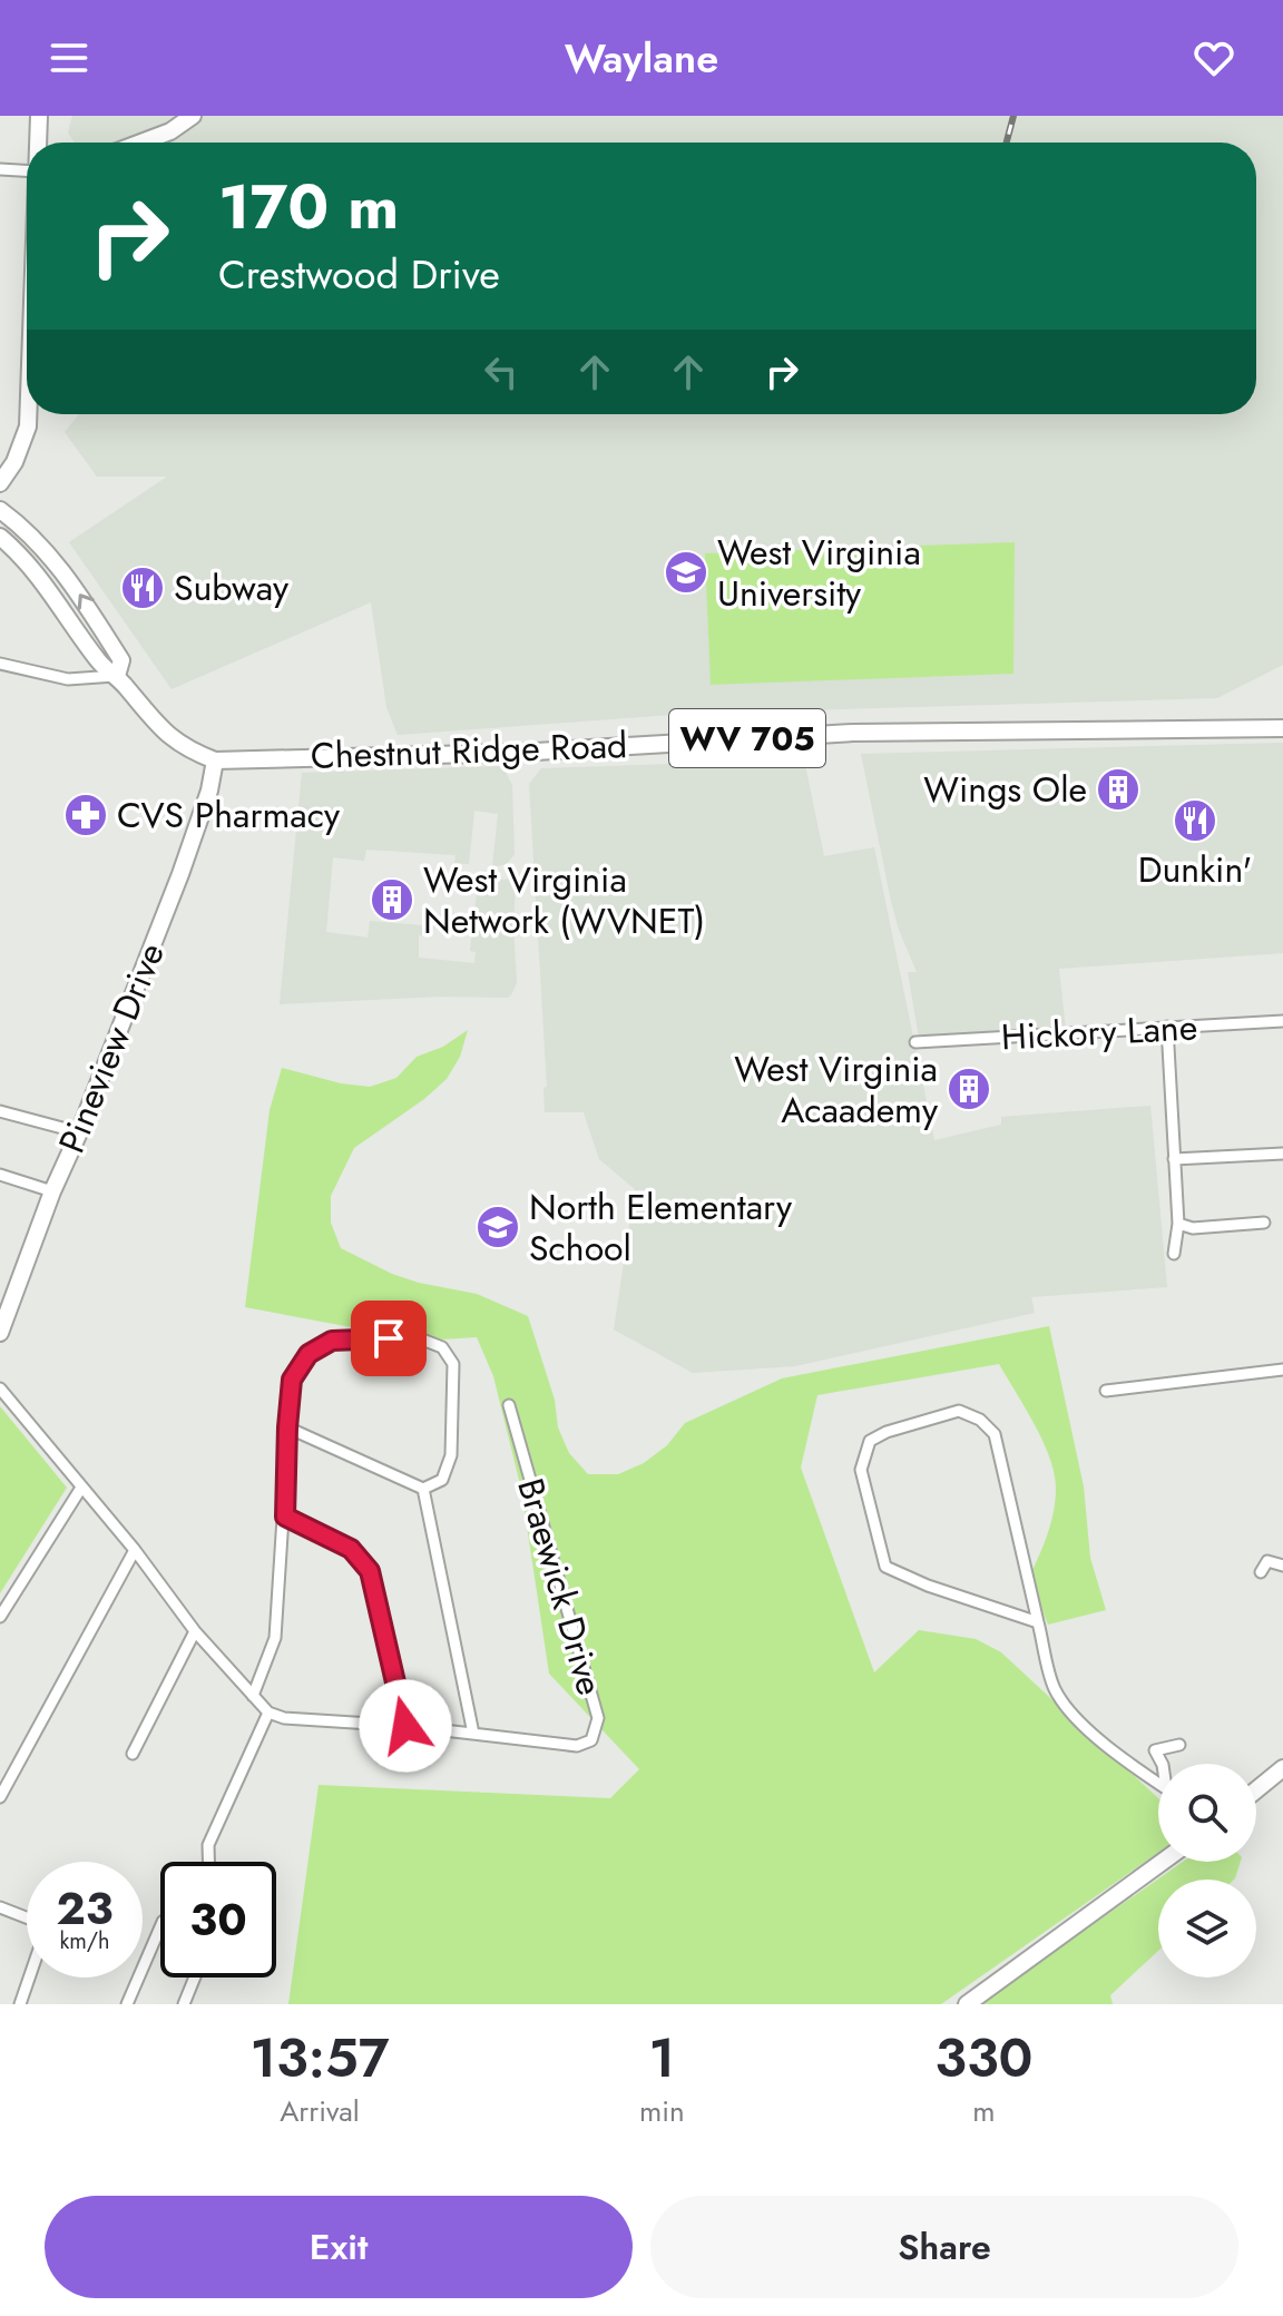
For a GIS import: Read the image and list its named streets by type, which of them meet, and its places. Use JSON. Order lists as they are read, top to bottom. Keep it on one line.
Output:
{"streets":{"main road":["WV 705","Chestnut Ridge Road","Pineview Drive"],"street":["Hickory Lane","Braewick Drive"]},"crossings":[["Chestnut Ridge Road","Pineview Drive"]],"places":{"school or university":["West Virginia University","North Elementary School"],"restaurant":["Subway","Dunkin'"],"building":["Wings Ole","West Virginia Network (WVNET)","West Virginia Acaademy"],"pharmacy":["CVS Pharmacy"]},"page":{"header":"Waylane","turn":["170 m","Crestwood Drive"],"speed":"23 km/h","limit":"30","eta":["13:57","Arrival","1","min","330","m"],"buttons":["Exit","Share"]}}
